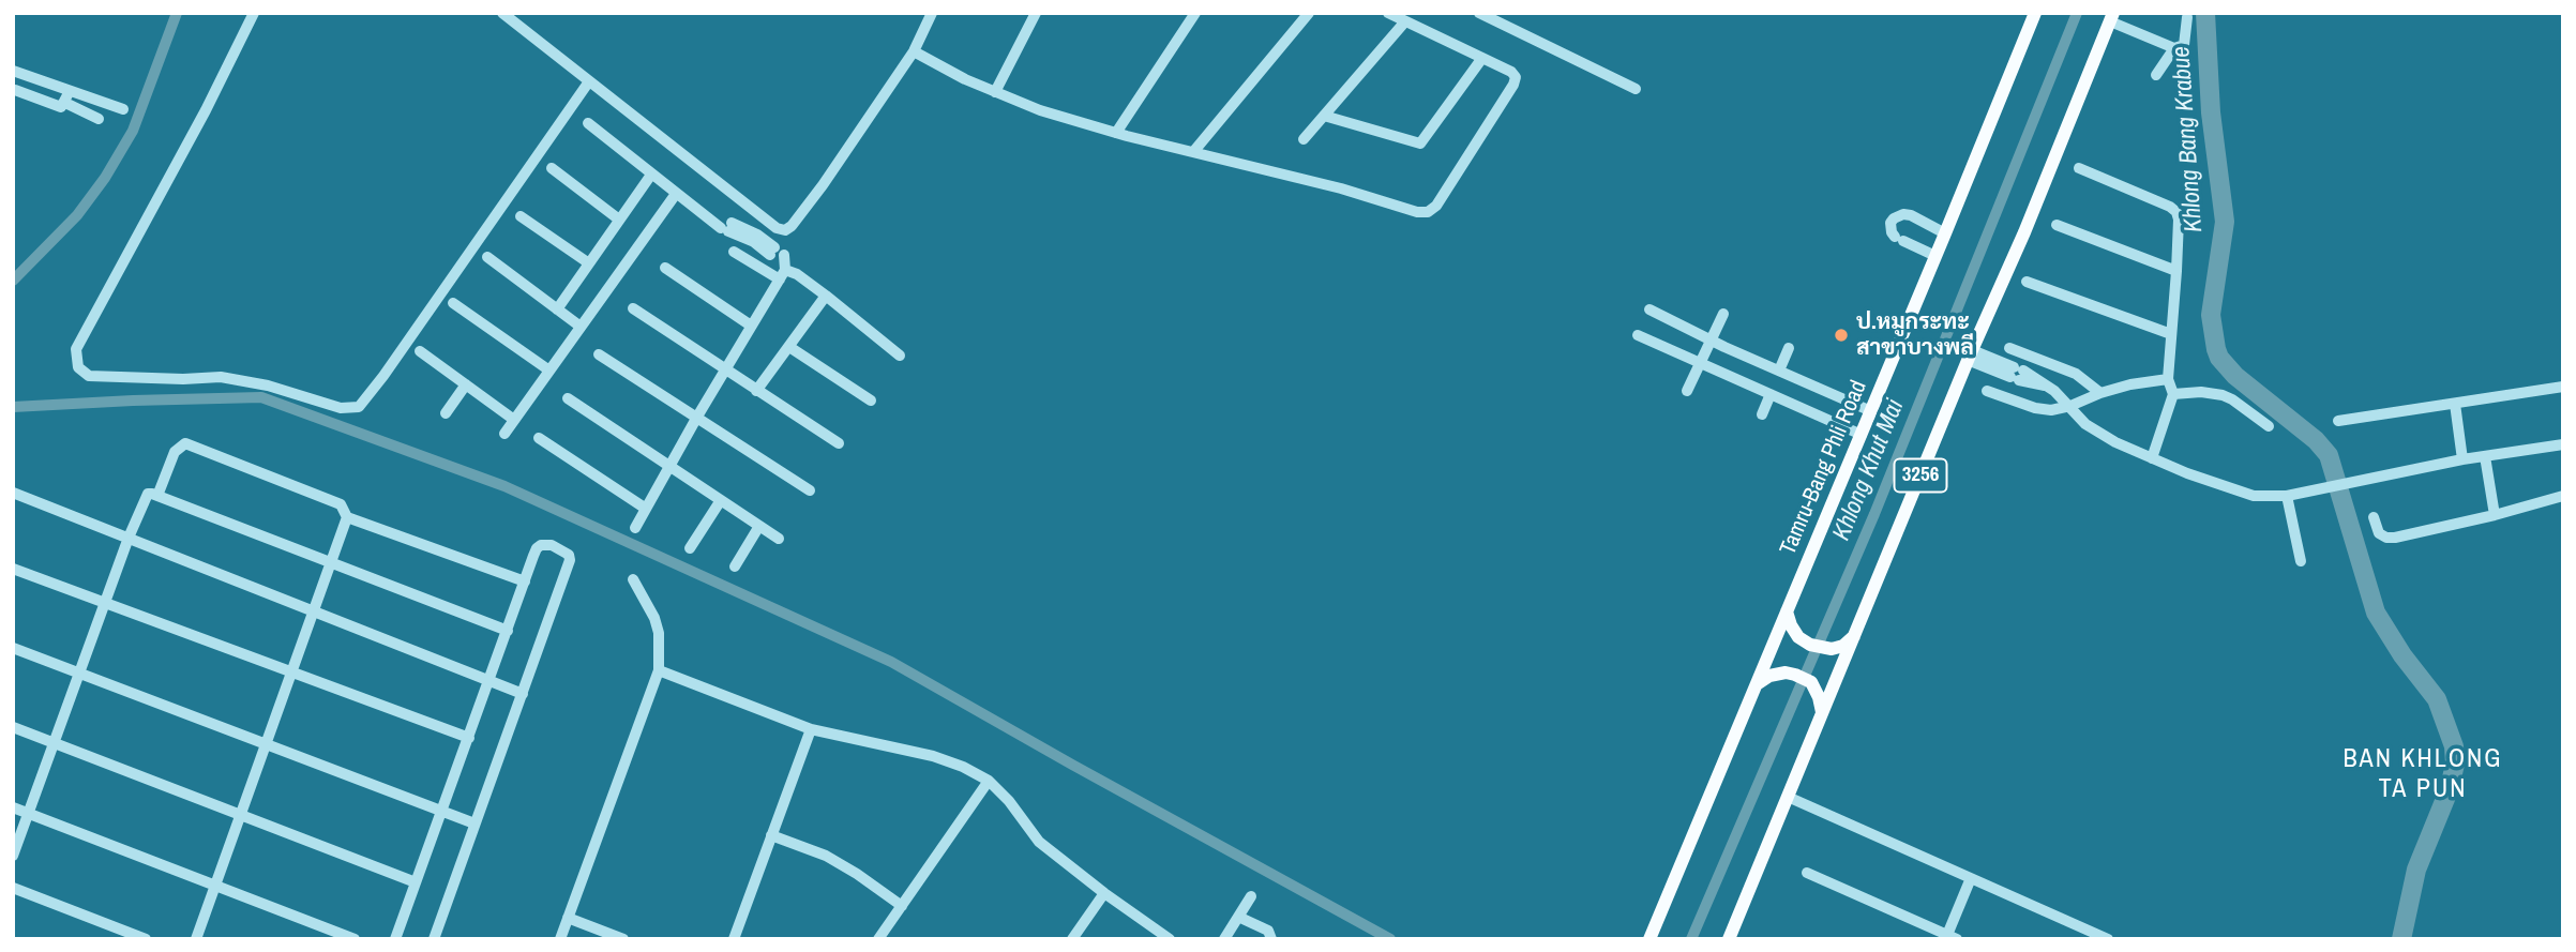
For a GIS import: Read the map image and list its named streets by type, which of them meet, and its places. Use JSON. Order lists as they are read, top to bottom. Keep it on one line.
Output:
{"streets":{"main road":["Tamru-Bang Phli Road","3256"]},"districts":["BAN KHLONG TA PUN"],"water":["Khlong Bang Krabue","Khlong Khut Mai"],"places":["ป.หมูกระทะ สาขาบางพลี"]}
